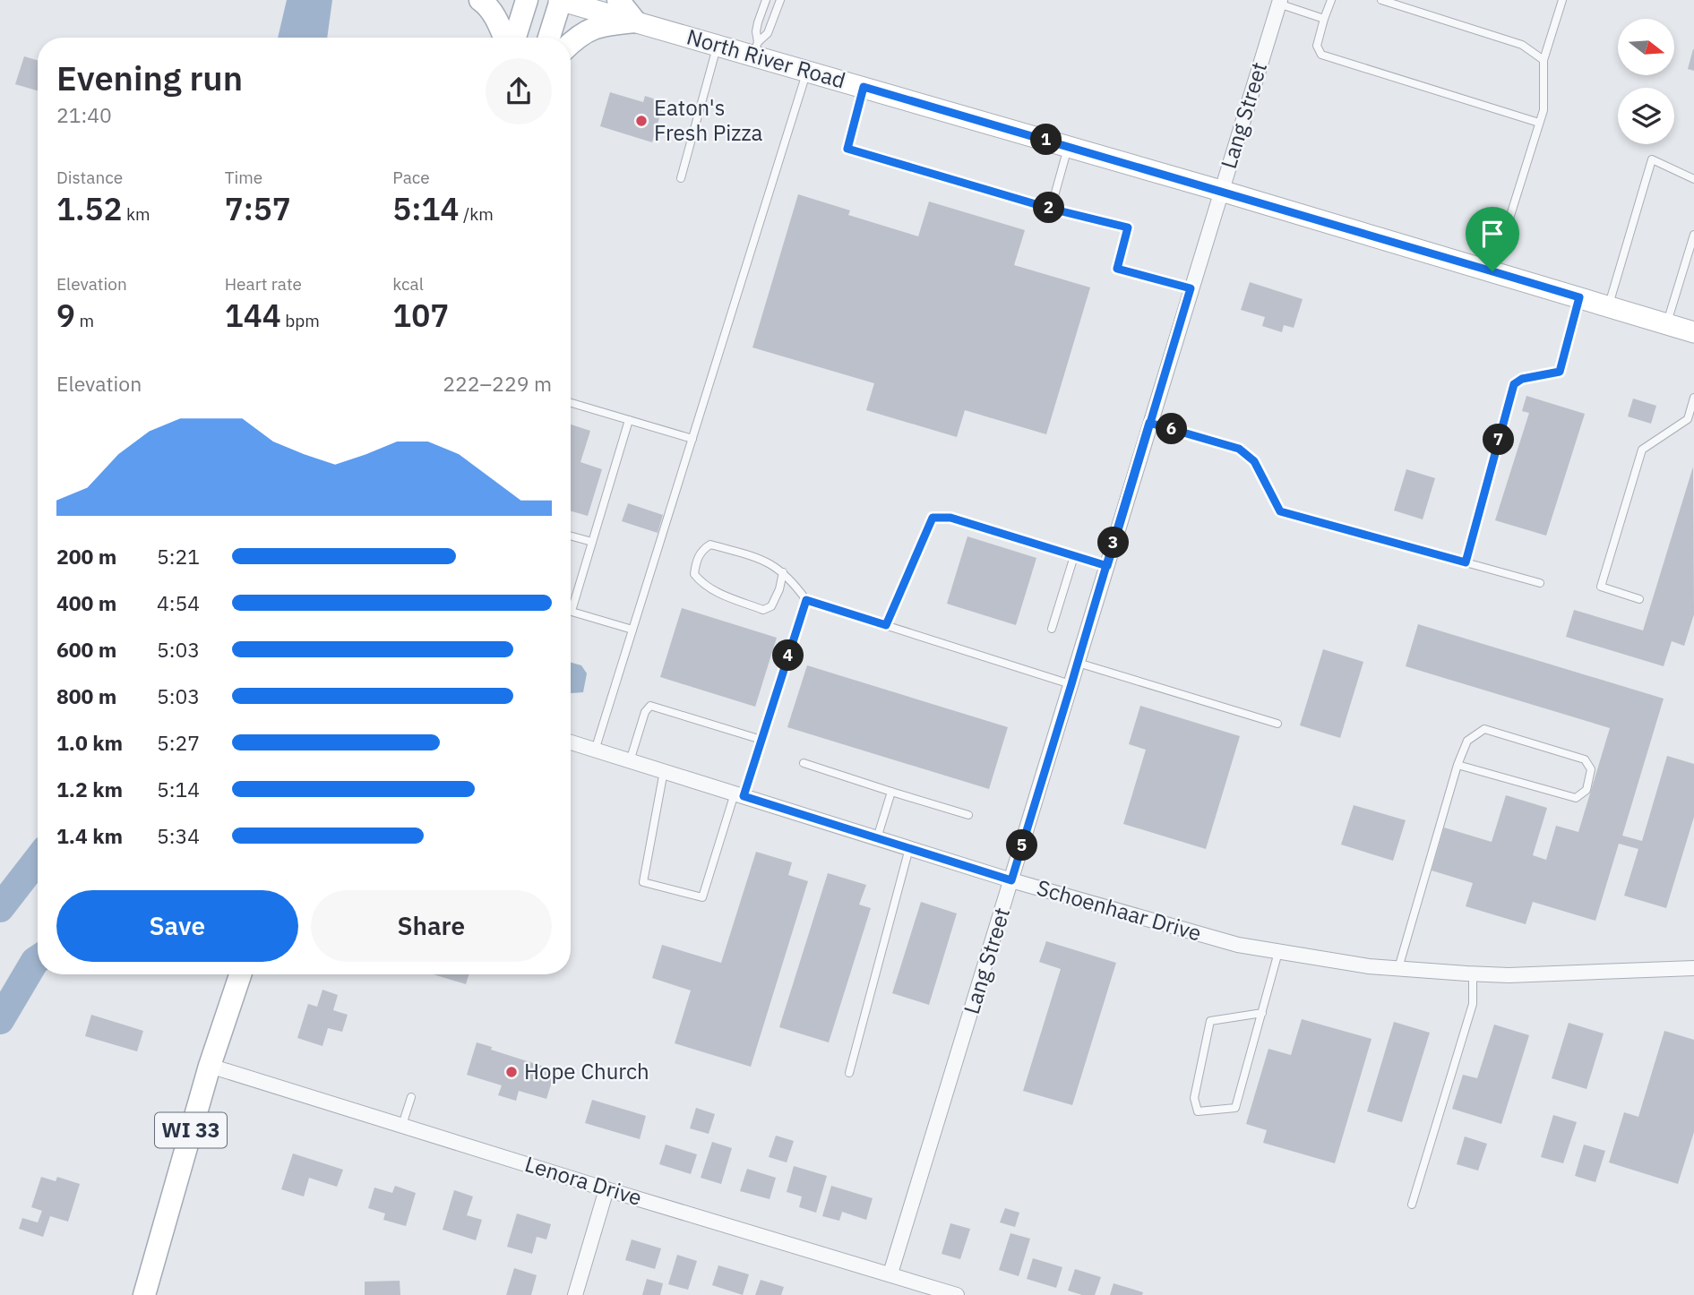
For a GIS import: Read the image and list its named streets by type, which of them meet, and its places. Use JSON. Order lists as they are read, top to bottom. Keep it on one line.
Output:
{"streets":{"main road":["WI 33"],"street":["North River Road","Lang Street","Schoenhaar Drive","Lenora Drive"]},"crossings":[["North River Road","Lang Street"],["Lang Street","Schoenhaar Drive"],["Lang Street","Lenora Drive"],["WI 33","Lenora Drive"]],"places":["Eaton's Fresh Pizza","Hope Church"],"north":"right","page":{"heading":["Evening run","21:40"],"pins":["1","2","6","7","3","4","5"],"stats":[["Distance","1.52 km"],["Time","7:57"],["Pace","5:14 /km"],["Elevation","9 m"],["Heart rate","144 bpm"],["kcal","107"]],"chart":["Elevation","222–229 m"],"list":[{"name":"200 m","note":"5:21"},{"name":"400 m","note":"4:54"},{"name":"600 m","note":"5:03"},{"name":"800 m","note":"5:03"},{"name":"1.0 km","note":"5:27"},{"name":"1.2 km","note":"5:14"},{"name":"1.4 km","note":"5:34"}],"buttons":["Save","Share"]}}
